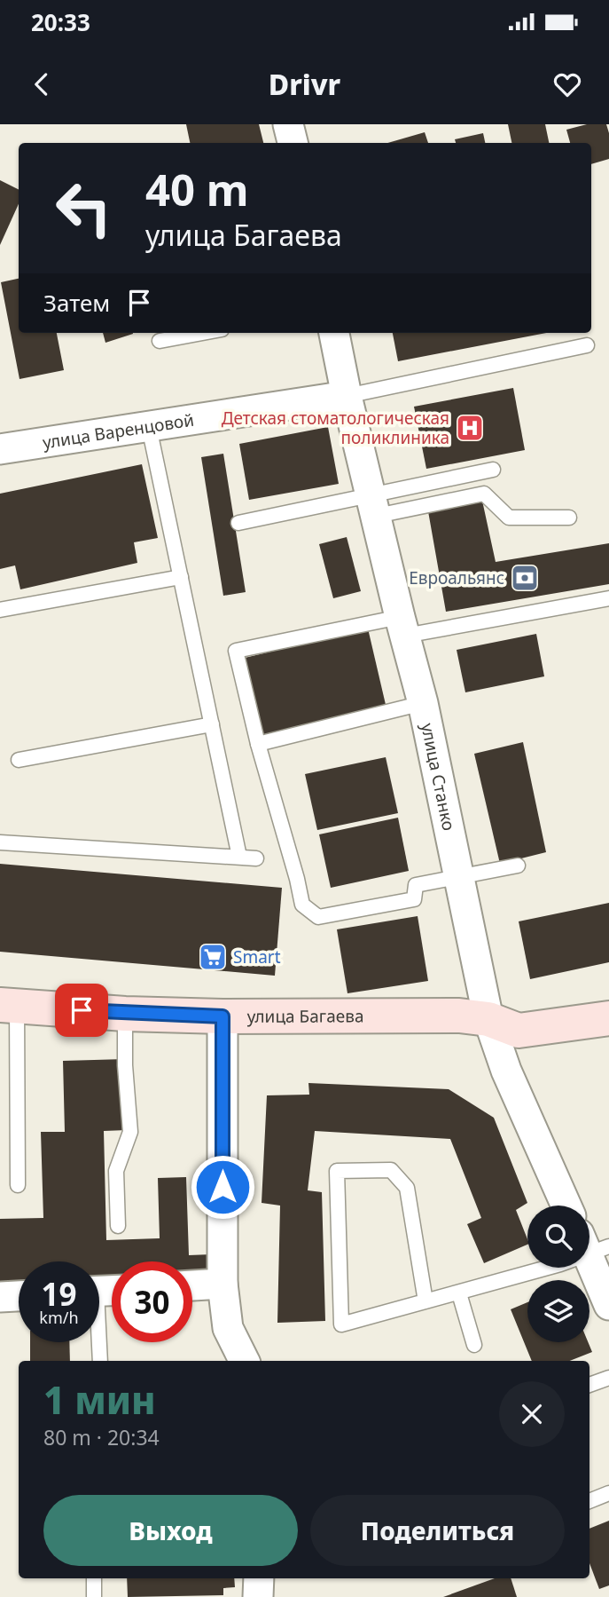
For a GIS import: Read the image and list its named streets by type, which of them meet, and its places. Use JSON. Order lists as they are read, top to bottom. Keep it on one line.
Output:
{"streets":{"street":["улица Варенцовой","улица Станко","улица Багаева"]},"crossings":[["улица Варенцовой","улица Станко"],["улица Станко","улица Багаева"]],"places":{"hospital":["Детская стоматологическая поликлиника"],"bank":["Евроальянс"],"supermarket":["Smart"]},"page":{"status":"20:33","header":"Drivr","turn":["40 m","улица Багаева"],"then":"Затем","speed":"19 km/h","limit":"30","heading":["1 мин","80 m · 20:34"],"buttons":["Выход","Поделиться"]}}
